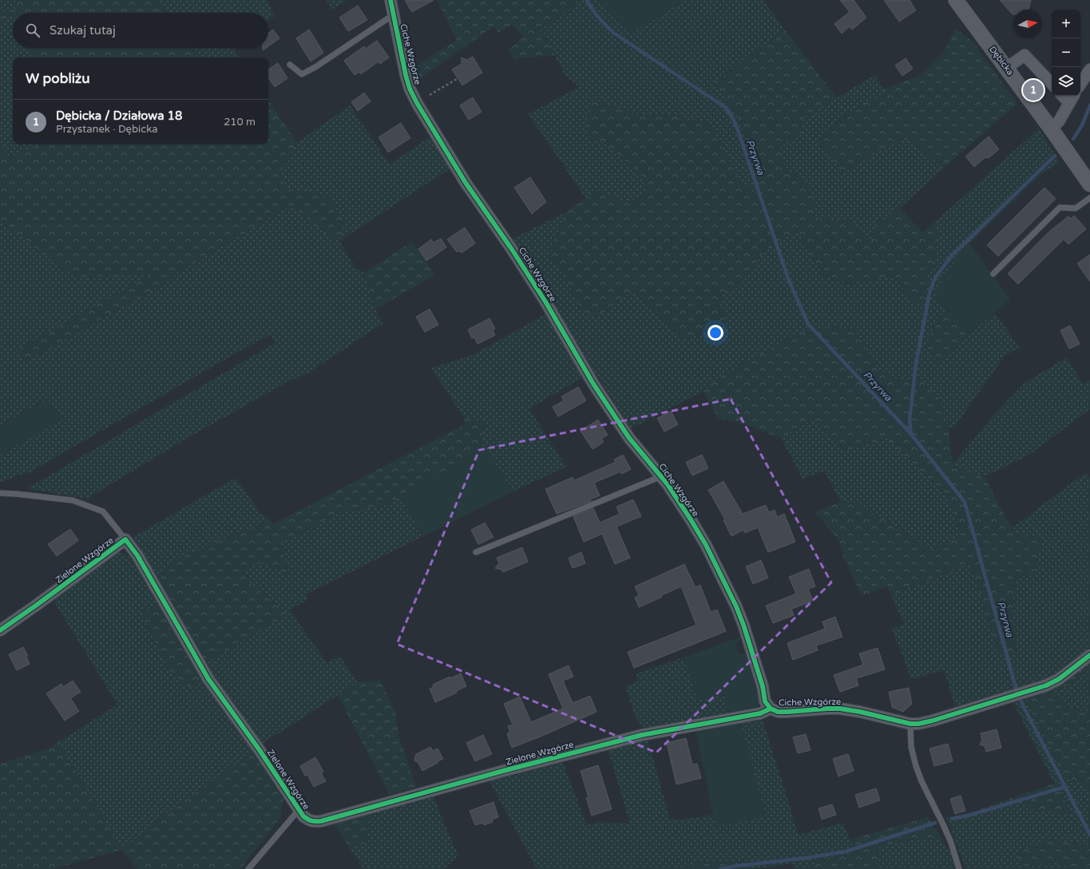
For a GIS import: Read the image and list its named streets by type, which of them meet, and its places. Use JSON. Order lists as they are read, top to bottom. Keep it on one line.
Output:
{"streets":{"street":["Ciche Wzgórze","Dębicka","Zielone Wzgórze"]},"crossings":[["Ciche Wzgórze","Zielone Wzgórze"]],"water":["Przyrwa"],"north":"right","page":{"map_buttons":["+","−"],"search":"Szukaj tutaj","heading":"W pobliżu","pins":"1","list":[{"mark":"1","name":"Dębicka / Działowa 18","note":"Przystanek · Dębicka","value":"210 m"}]}}
